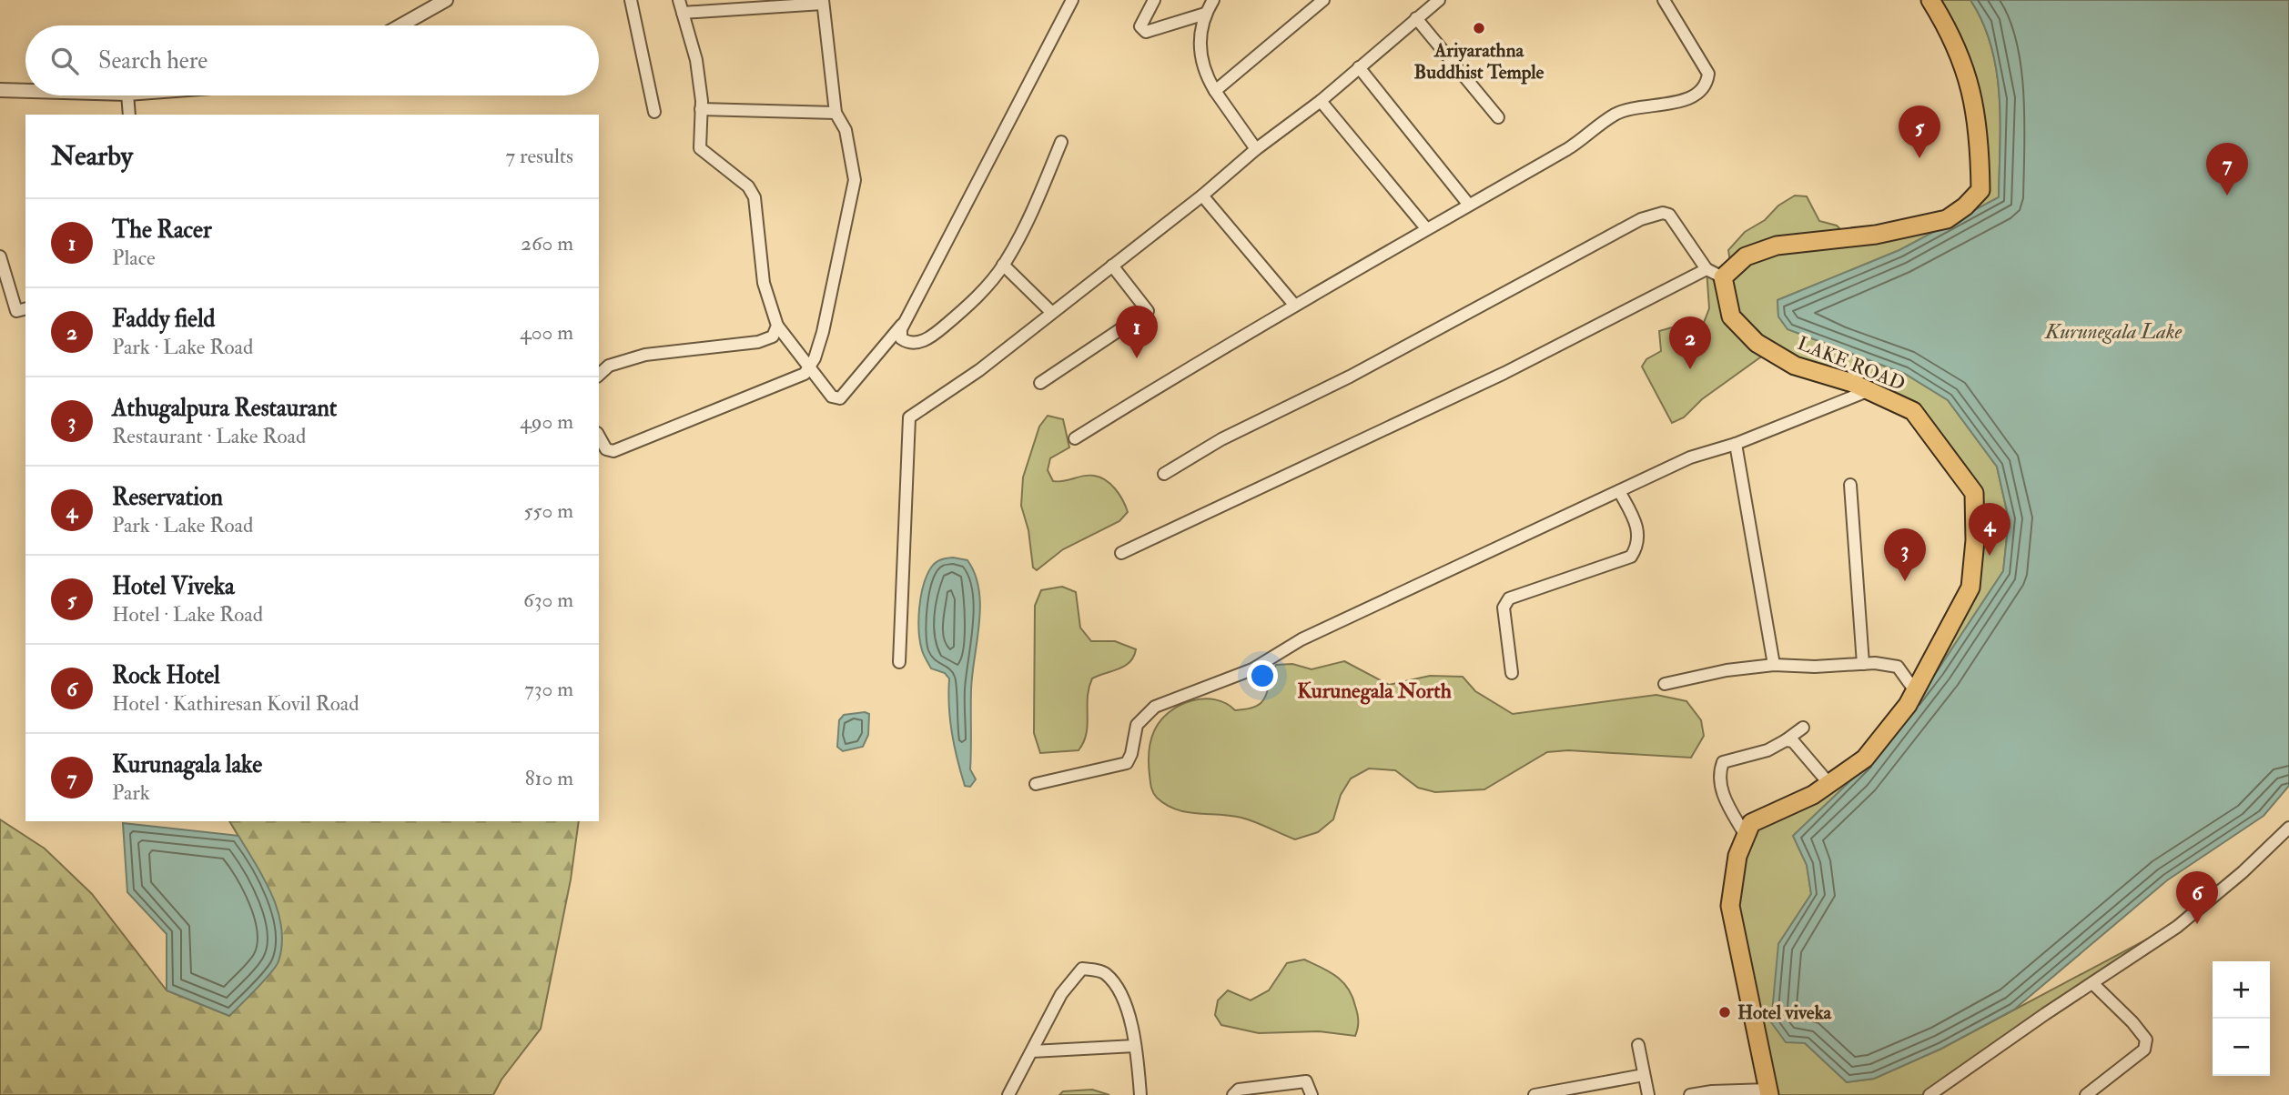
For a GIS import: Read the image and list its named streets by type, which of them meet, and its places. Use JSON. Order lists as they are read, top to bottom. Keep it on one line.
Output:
{"streets":{"main road":["LAKE ROAD"]},"districts":["Kurunegala North"],"water":["Kurunegala Lake"],"places":["Ariyarathna Buddhist Temple","Hotel viveka"],"page":{"search":"Search here","pins":["5","7","1","2","4","3","6"],"heading":["Nearby","7 results"],"list":[{"mark":"1","name":"The Racer","note":"Place","value":"260 m"},{"mark":"2","name":"Faddy field","note":"Park · Lake Road","value":"400 m"},{"mark":"3","name":"Athugalpura Restaurant","note":"Restaurant · Lake Road","value":"490 m"},{"mark":"4","name":"Reservation","note":"Park · Lake Road","value":"550 m"},{"mark":"5","name":"Hotel Viveka","note":"Hotel · Lake Road","value":"630 m"},{"mark":"6","name":"Rock Hotel","note":"Hotel · Kathiresan Kovil Road","value":"730 m"},{"mark":"7","name":"Kurunagala lake","note":"Park","value":"810 m"}],"map_buttons":["+","−"]}}
